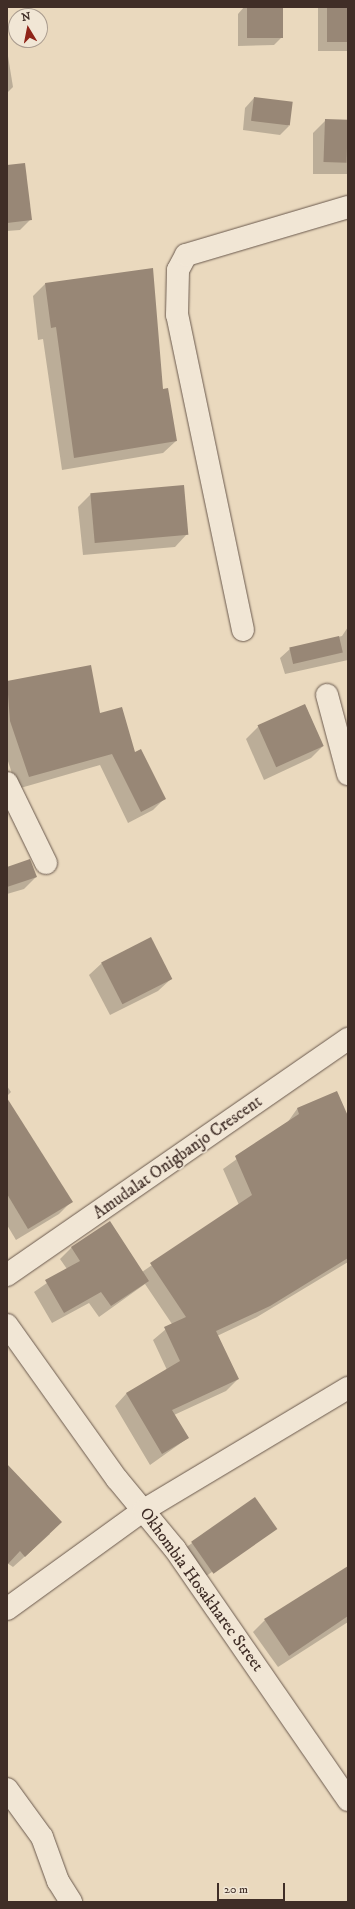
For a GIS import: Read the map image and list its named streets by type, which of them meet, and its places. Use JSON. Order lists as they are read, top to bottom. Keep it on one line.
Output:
{"streets":{"street":["Amudalat Onigbanjo Crescent","Okhombia Hosakharec Street"]},"scale_bar":"20 m","north":"top"}
